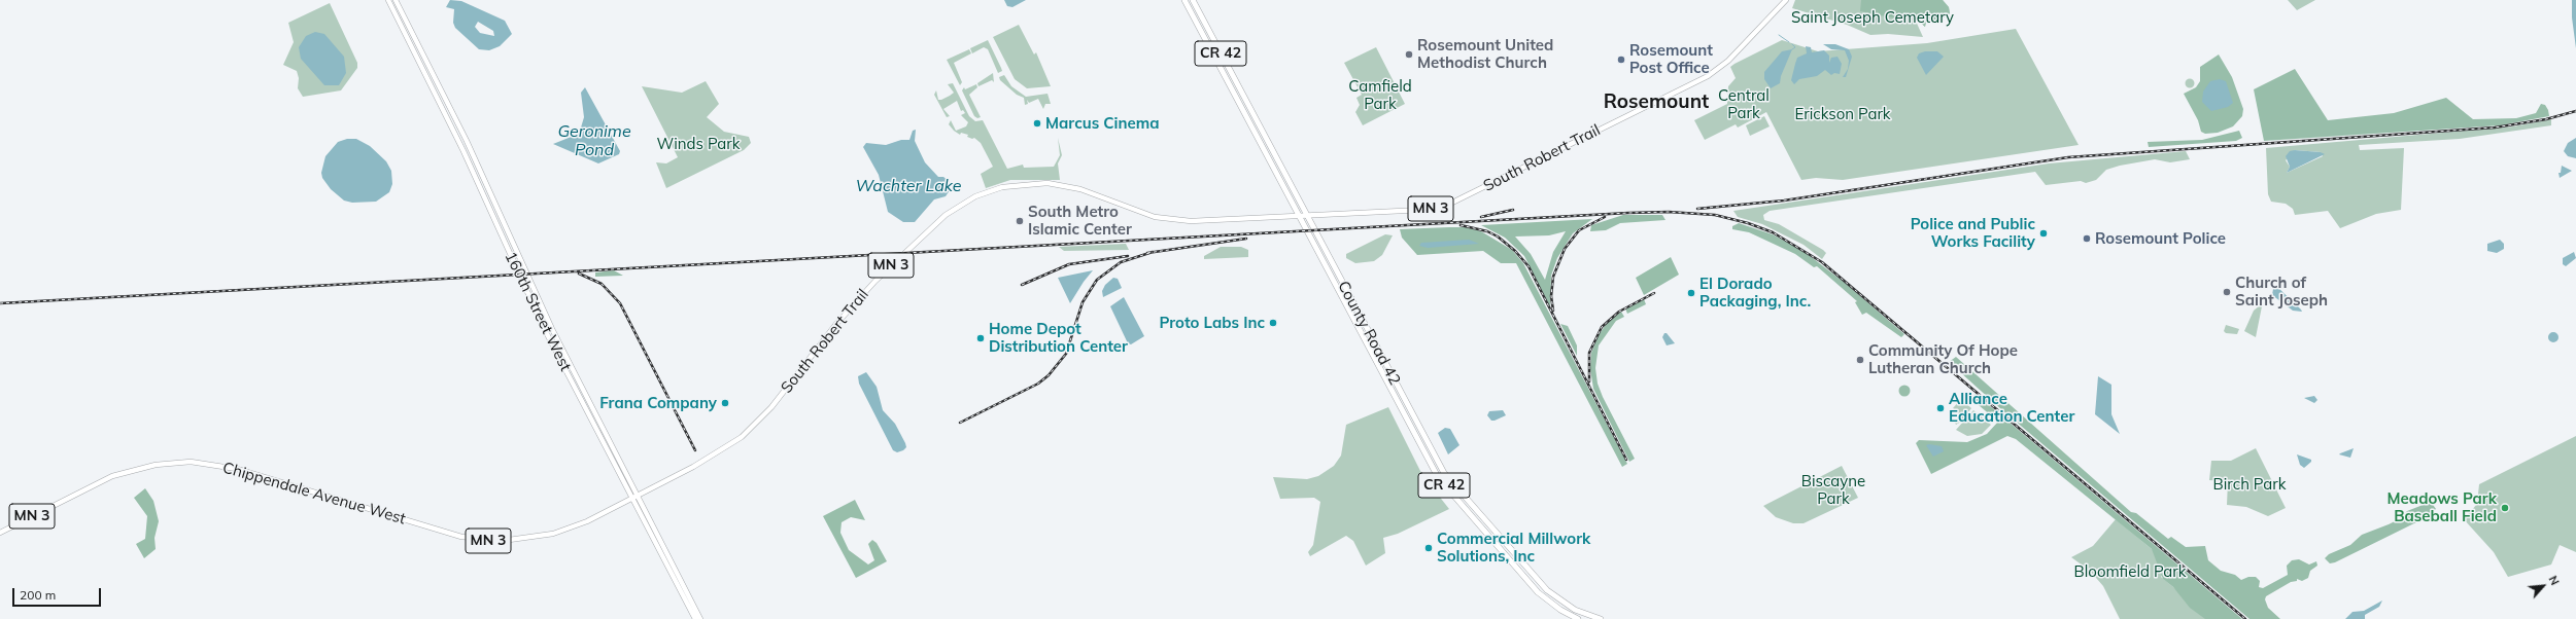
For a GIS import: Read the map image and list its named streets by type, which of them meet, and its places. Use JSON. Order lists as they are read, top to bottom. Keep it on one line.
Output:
{"streets":{"highway":["CR 42","County Road 42"],"main road":["South Robert Trail","MN 3","160th Street West","Chippendale Avenue West"]},"crossings":[["South Robert Trail","MN 3"],["South Robert Trail","160th Street West"],["South Robert Trail","County Road 42"],["MN 3","160th Street West"],["MN 3","County Road 42"],["MN 3","Chippendale Avenue West"],["160th Street West","Chippendale Avenue West"]],"districts":["Rosemount"],"water":["Geronime Pond","Wachter Lake"],"parks":["Saint Joseph Cemetary","Camfield Park","Central Park","Erickson Park","Winds Park","Biscayne Park","Birch Park","Bloomfield Park"],"places":["Rosemount United Methodist Church","Rosemount Post Office","Marcus Cinema","South Metro Islamic Center","Police and Public Works Facility","Rosemount Police","Church of Saint Joseph","El Dorado Packaging, Inc.","Proto Labs Inc","Home Depot Distribution Center","Community Of Hope Lutheran Church","Frana Company","Alliance Education Center","Meadows Park Baseball Field","Commercial Millwork Solutions, Inc"],"scale_bar":"200 m","north":"top right"}
